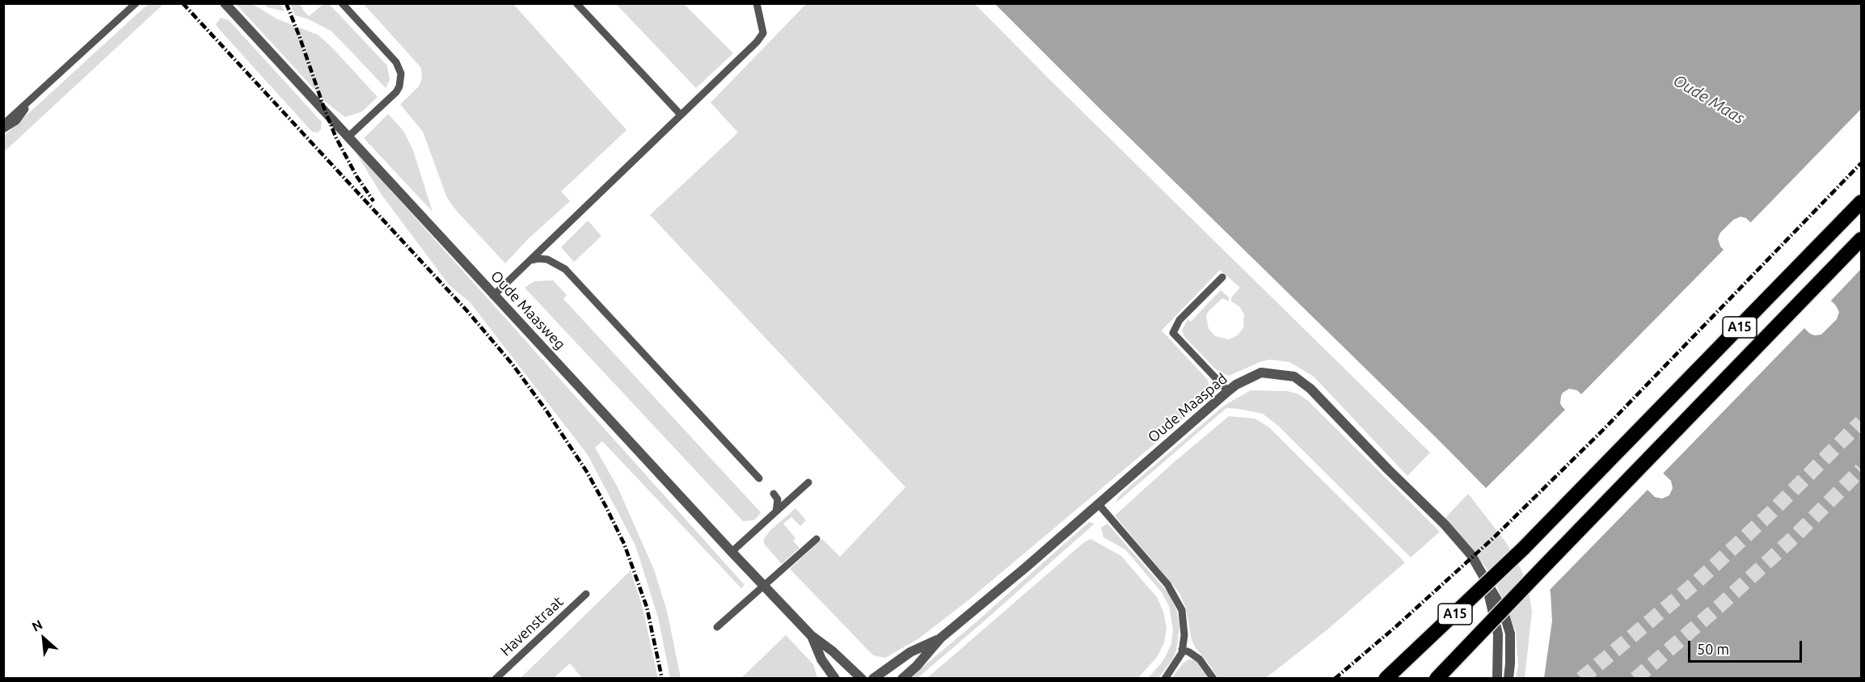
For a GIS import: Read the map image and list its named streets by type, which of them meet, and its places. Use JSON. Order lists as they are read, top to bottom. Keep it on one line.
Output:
{"streets":{"highway":["A15"],"street":["Oude Maasweg","Oude Maaspad"],"lane":["Havenstraat"]},"water":["Oude Maas"],"scale_bar":"50 m","north":"top left"}
